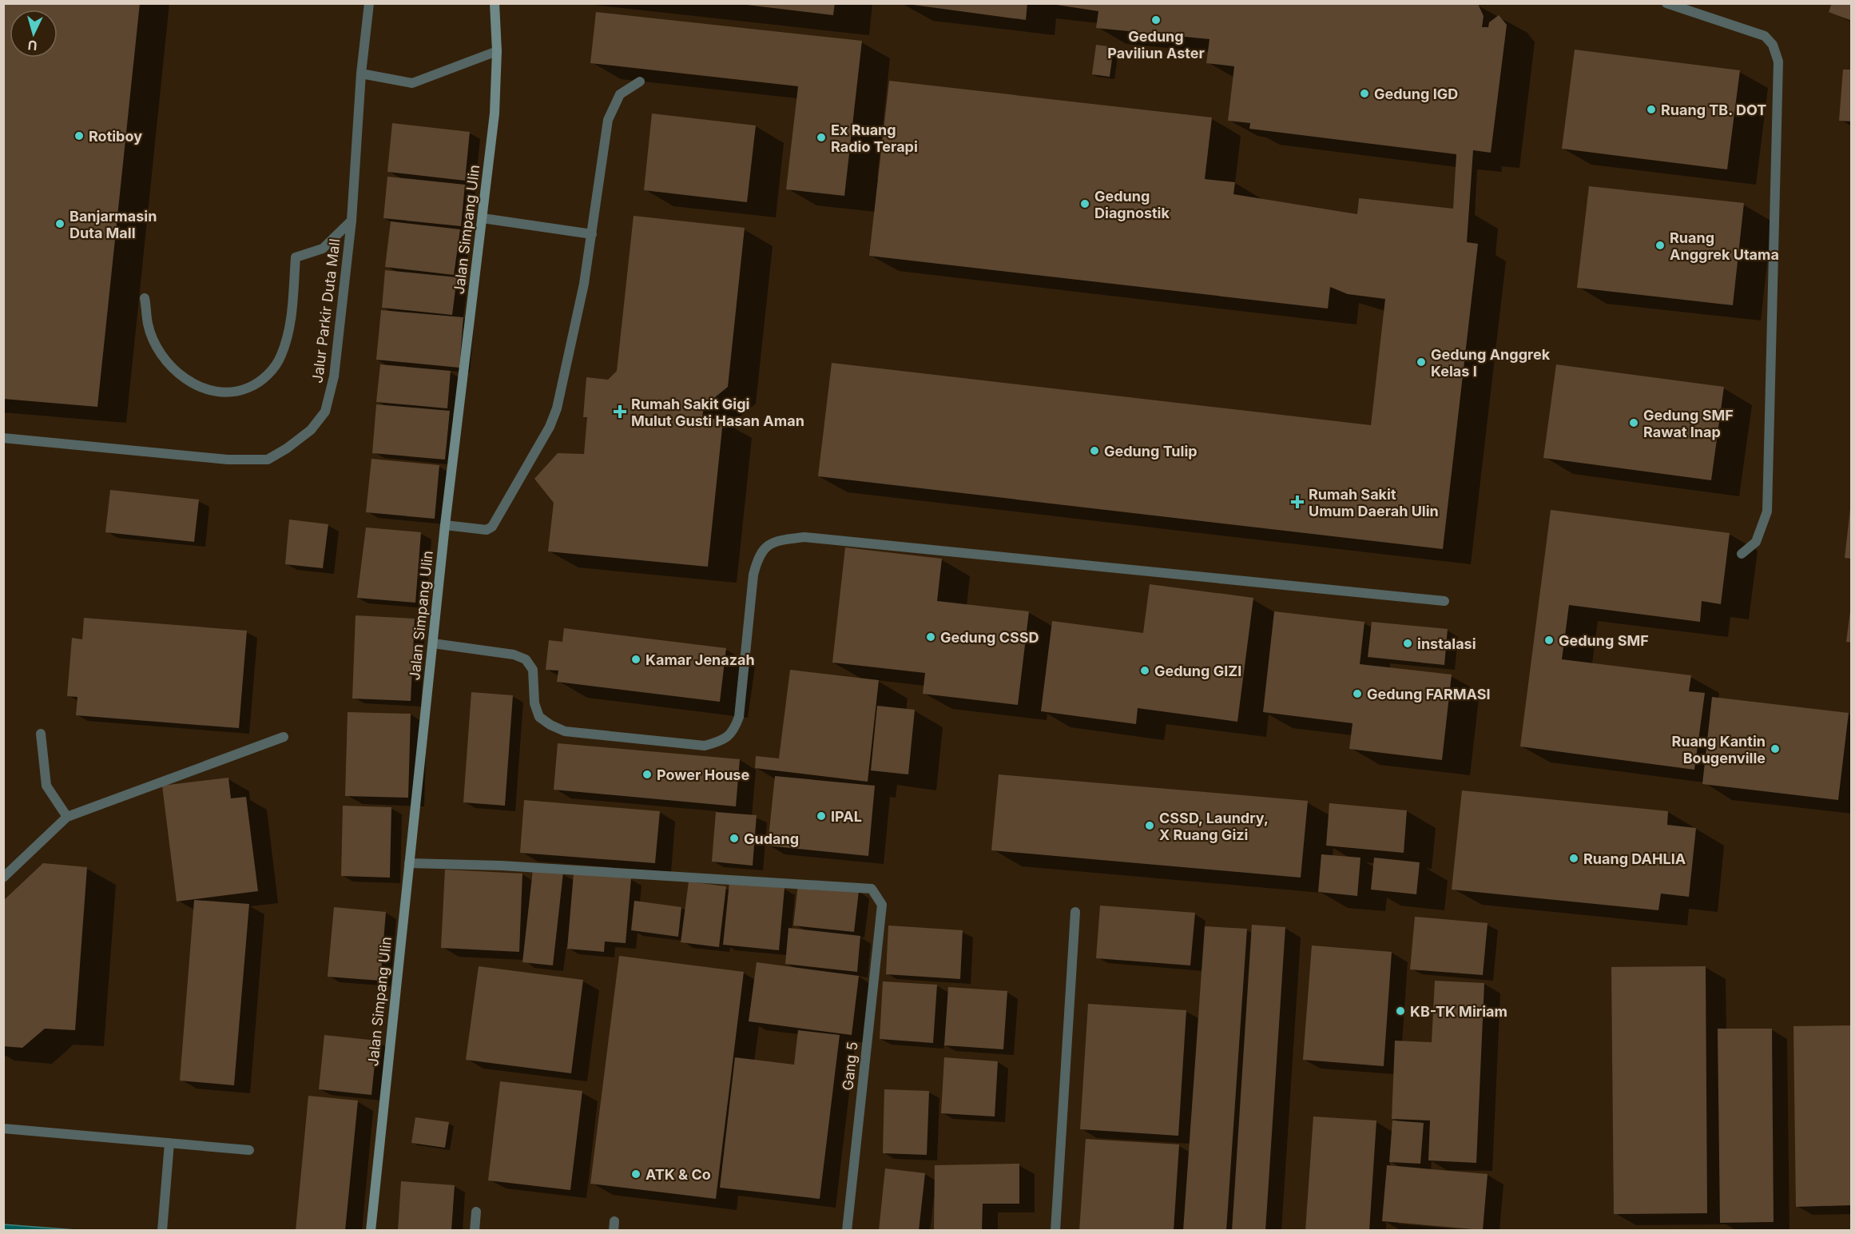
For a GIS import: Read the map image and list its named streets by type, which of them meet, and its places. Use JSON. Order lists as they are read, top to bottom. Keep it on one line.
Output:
{"streets":{"main road":["Jalan Simpang Ulin"],"street":["Jalur Parkir Duta Mall","Gang 5"]},"crossings":[["Jalan Simpang Ulin","Gang 5"]],"places":{"other":["Gedung Paviliun Aster","Gedung IGD","Ruang TB. DOT","Rotiboy","Ex Ruang Radio Terapi","Gedung Diagnostik","Banjarmasin Duta Mall","Ruang Anggrek Utama","Gedung Anggrek Kelas I","Gedung SMF Rawat Inap","Gedung Tulip","Gedung CSSD","Gedung SMF","instalasi","Kamar Jenazah","Gedung GIZI","Gedung FARMASI","Ruang Kantin Bougenville","Power House","IPAL","CSSD, Laundry, X Ruang Gizi","Gudang","Ruang DAHLIA","KB-TK Miriam","ATK & Co"],"health":["Rumah Sakit Gigi Mulut Gusti Hasan Aman","Rumah Sakit Umum Daerah Ulin"]},"north":"bottom"}
